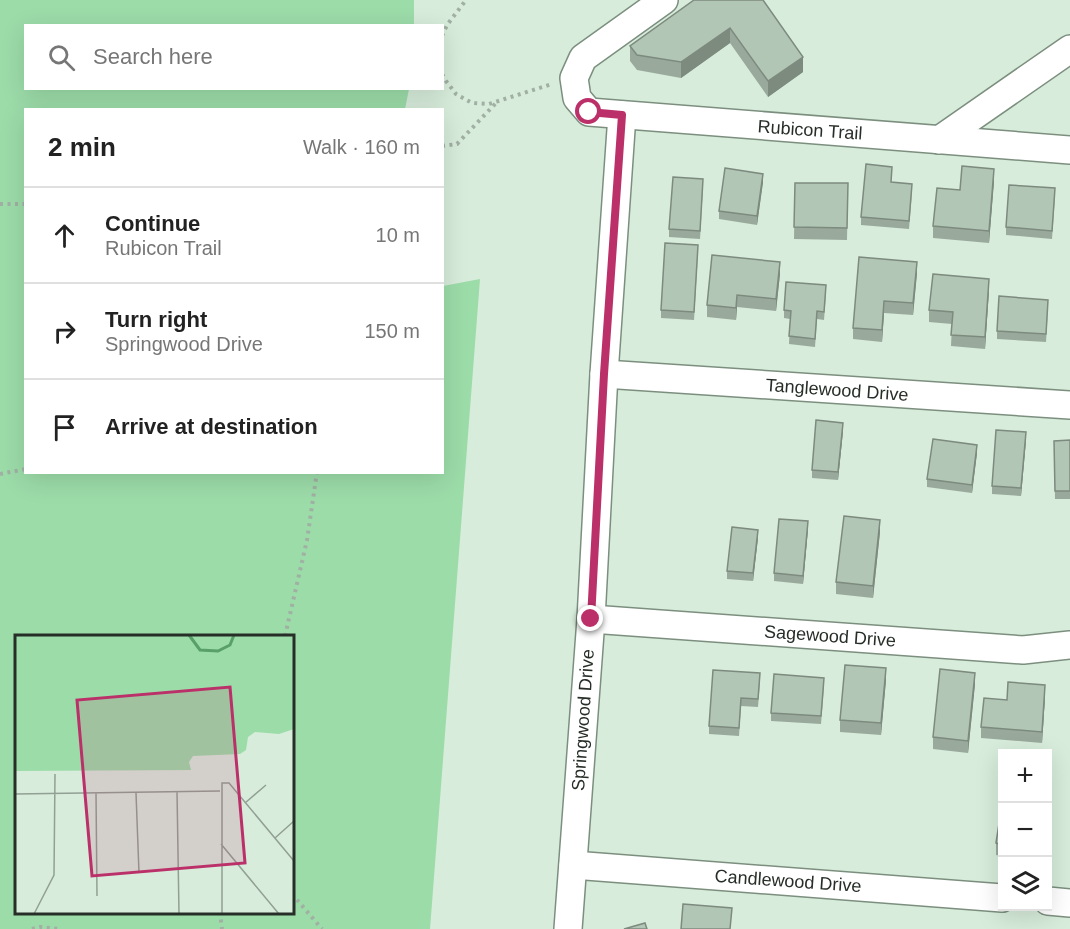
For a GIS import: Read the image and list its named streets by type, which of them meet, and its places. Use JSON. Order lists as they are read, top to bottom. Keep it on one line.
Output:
{"streets":{"street":["Rubicon Trail","Tanglewood Drive","Sagewood Drive","Springwood Drive","Candlewood Drive"]},"crossings":[["Rubicon Trail","Springwood Drive"],["Tanglewood Drive","Springwood Drive"],["Sagewood Drive","Springwood Drive"],["Springwood Drive","Candlewood Drive"]],"page":{"search":"Search here","heading":["2 min","Walk · 160 m"],"list":[["Continue","Rubicon Trail","10 m"],["Turn right","Springwood Drive","150 m"],"Arrive at destination"],"map_buttons":["+","−"]}}
